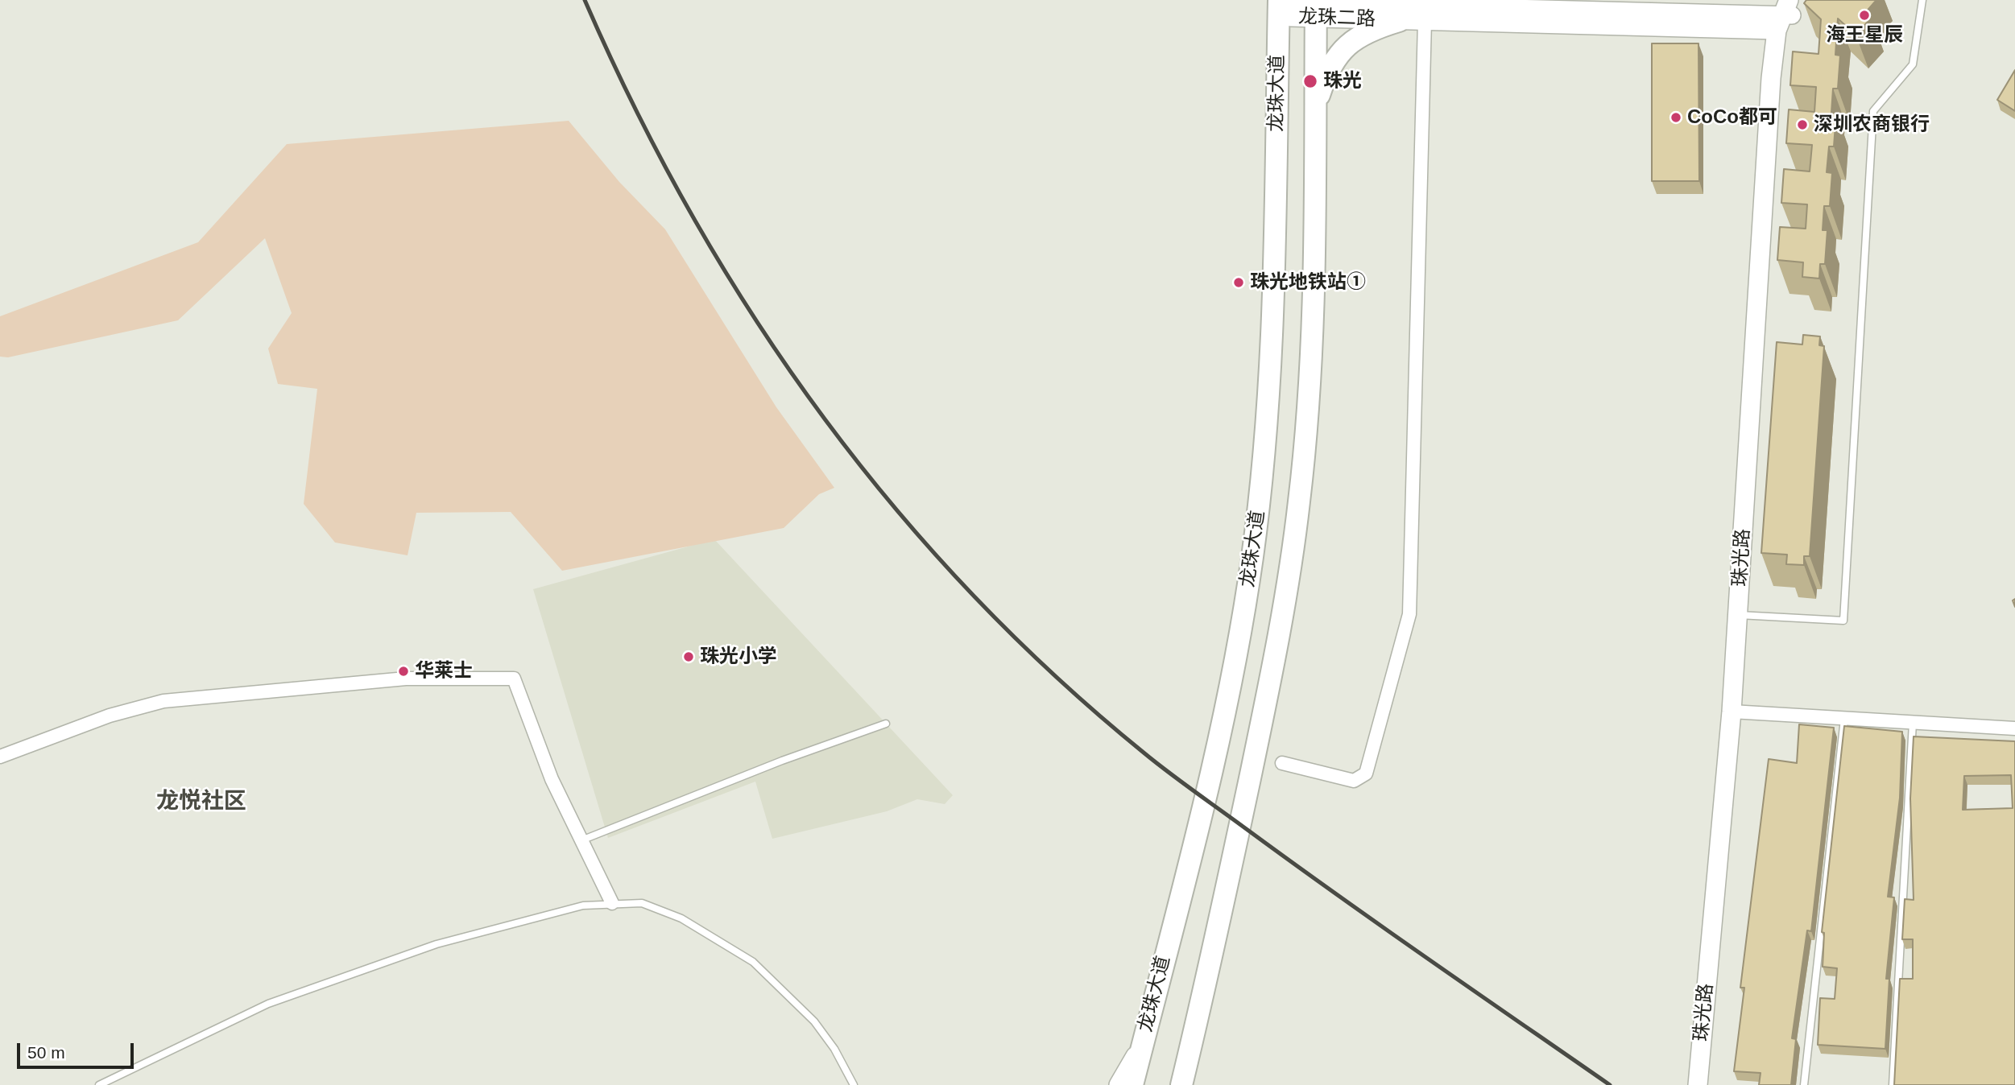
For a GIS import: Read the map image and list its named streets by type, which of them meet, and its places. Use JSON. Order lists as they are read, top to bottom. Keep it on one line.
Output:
{"streets":{"main road":["龙珠大道","珠光路"],"street":["龙珠二路"]},"crossings":[["龙珠二路","龙珠大道"],["龙珠二路","珠光路"]],"districts":["龙悦社区"],"places":["海王星辰","珠光","CoCo都可","深圳农商银行","珠光地铁站①","珠光小学","华莱士"],"scale_bar":"50 m"}
